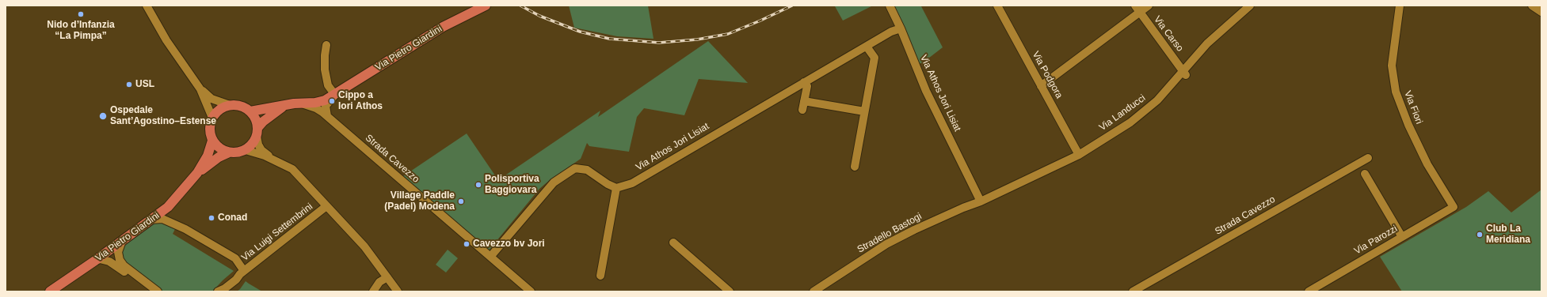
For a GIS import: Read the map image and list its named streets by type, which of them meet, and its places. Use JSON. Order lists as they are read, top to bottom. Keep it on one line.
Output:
{"streets":{"main road":["Via Pietro Giardini"],"street":["Via Carso","Via Podgora","Via Athos Jori Lisiat","Via Fiori","Via Landucci","Strada Cavezzo","Via Luigi Settembrini","Stradello Bastogi","Via Parozzi"]},"crossings":[["Via Carso","Via Landucci"],["Via Pietro Giardini","Strada Cavezzo"],["Via Podgora","Via Landucci"],["Via Athos Jori Lisiat","Via Landucci"],["Via Athos Jori Lisiat","Stradello Bastogi"],["Via Fiori","Via Parozzi"],["Via Landucci","Stradello Bastogi"]],"places":["Nido d’Infanzia “La Pimpa”","USL","Cippo a Iori Athos","Ospedale Sant’Agostino–Estense","Polisportiva Baggiovara","Village Paddle (Padel) Modena","Conad","Club La Meridiana","Cavezzo bv Jori"]}
